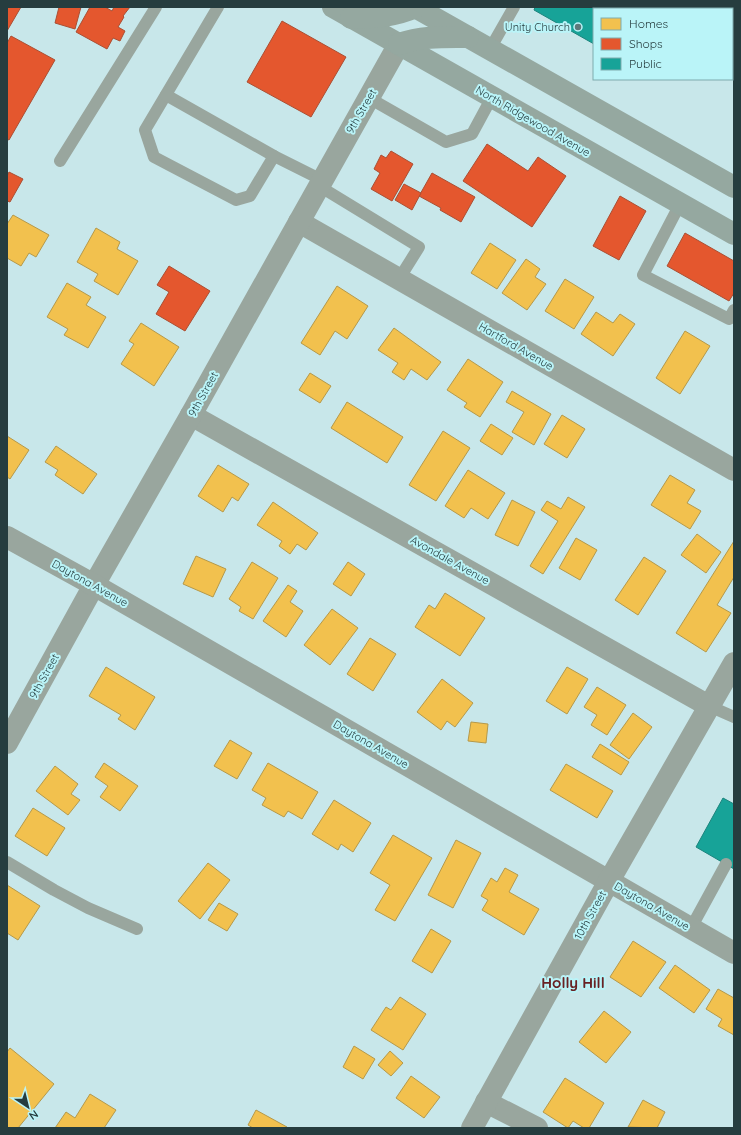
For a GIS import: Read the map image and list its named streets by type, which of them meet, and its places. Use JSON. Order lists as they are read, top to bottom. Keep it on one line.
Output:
{"streets":{"main road":["North Ridgewood Avenue"],"street":["9th Street","Hartford Avenue","Avondale Avenue","Daytona Avenue","10th Street"]},"crossings":[["9th Street","North Ridgewood Avenue"],["9th Street","Hartford Avenue"],["9th Street","Avondale Avenue"],["9th Street","Daytona Avenue"],["Avondale Avenue","10th Street"],["Daytona Avenue","10th Street"]],"districts":["Holly Hill"],"places":["Unity Church"],"legend":["Homes","Shops","Public"],"north":"bottom right"}
